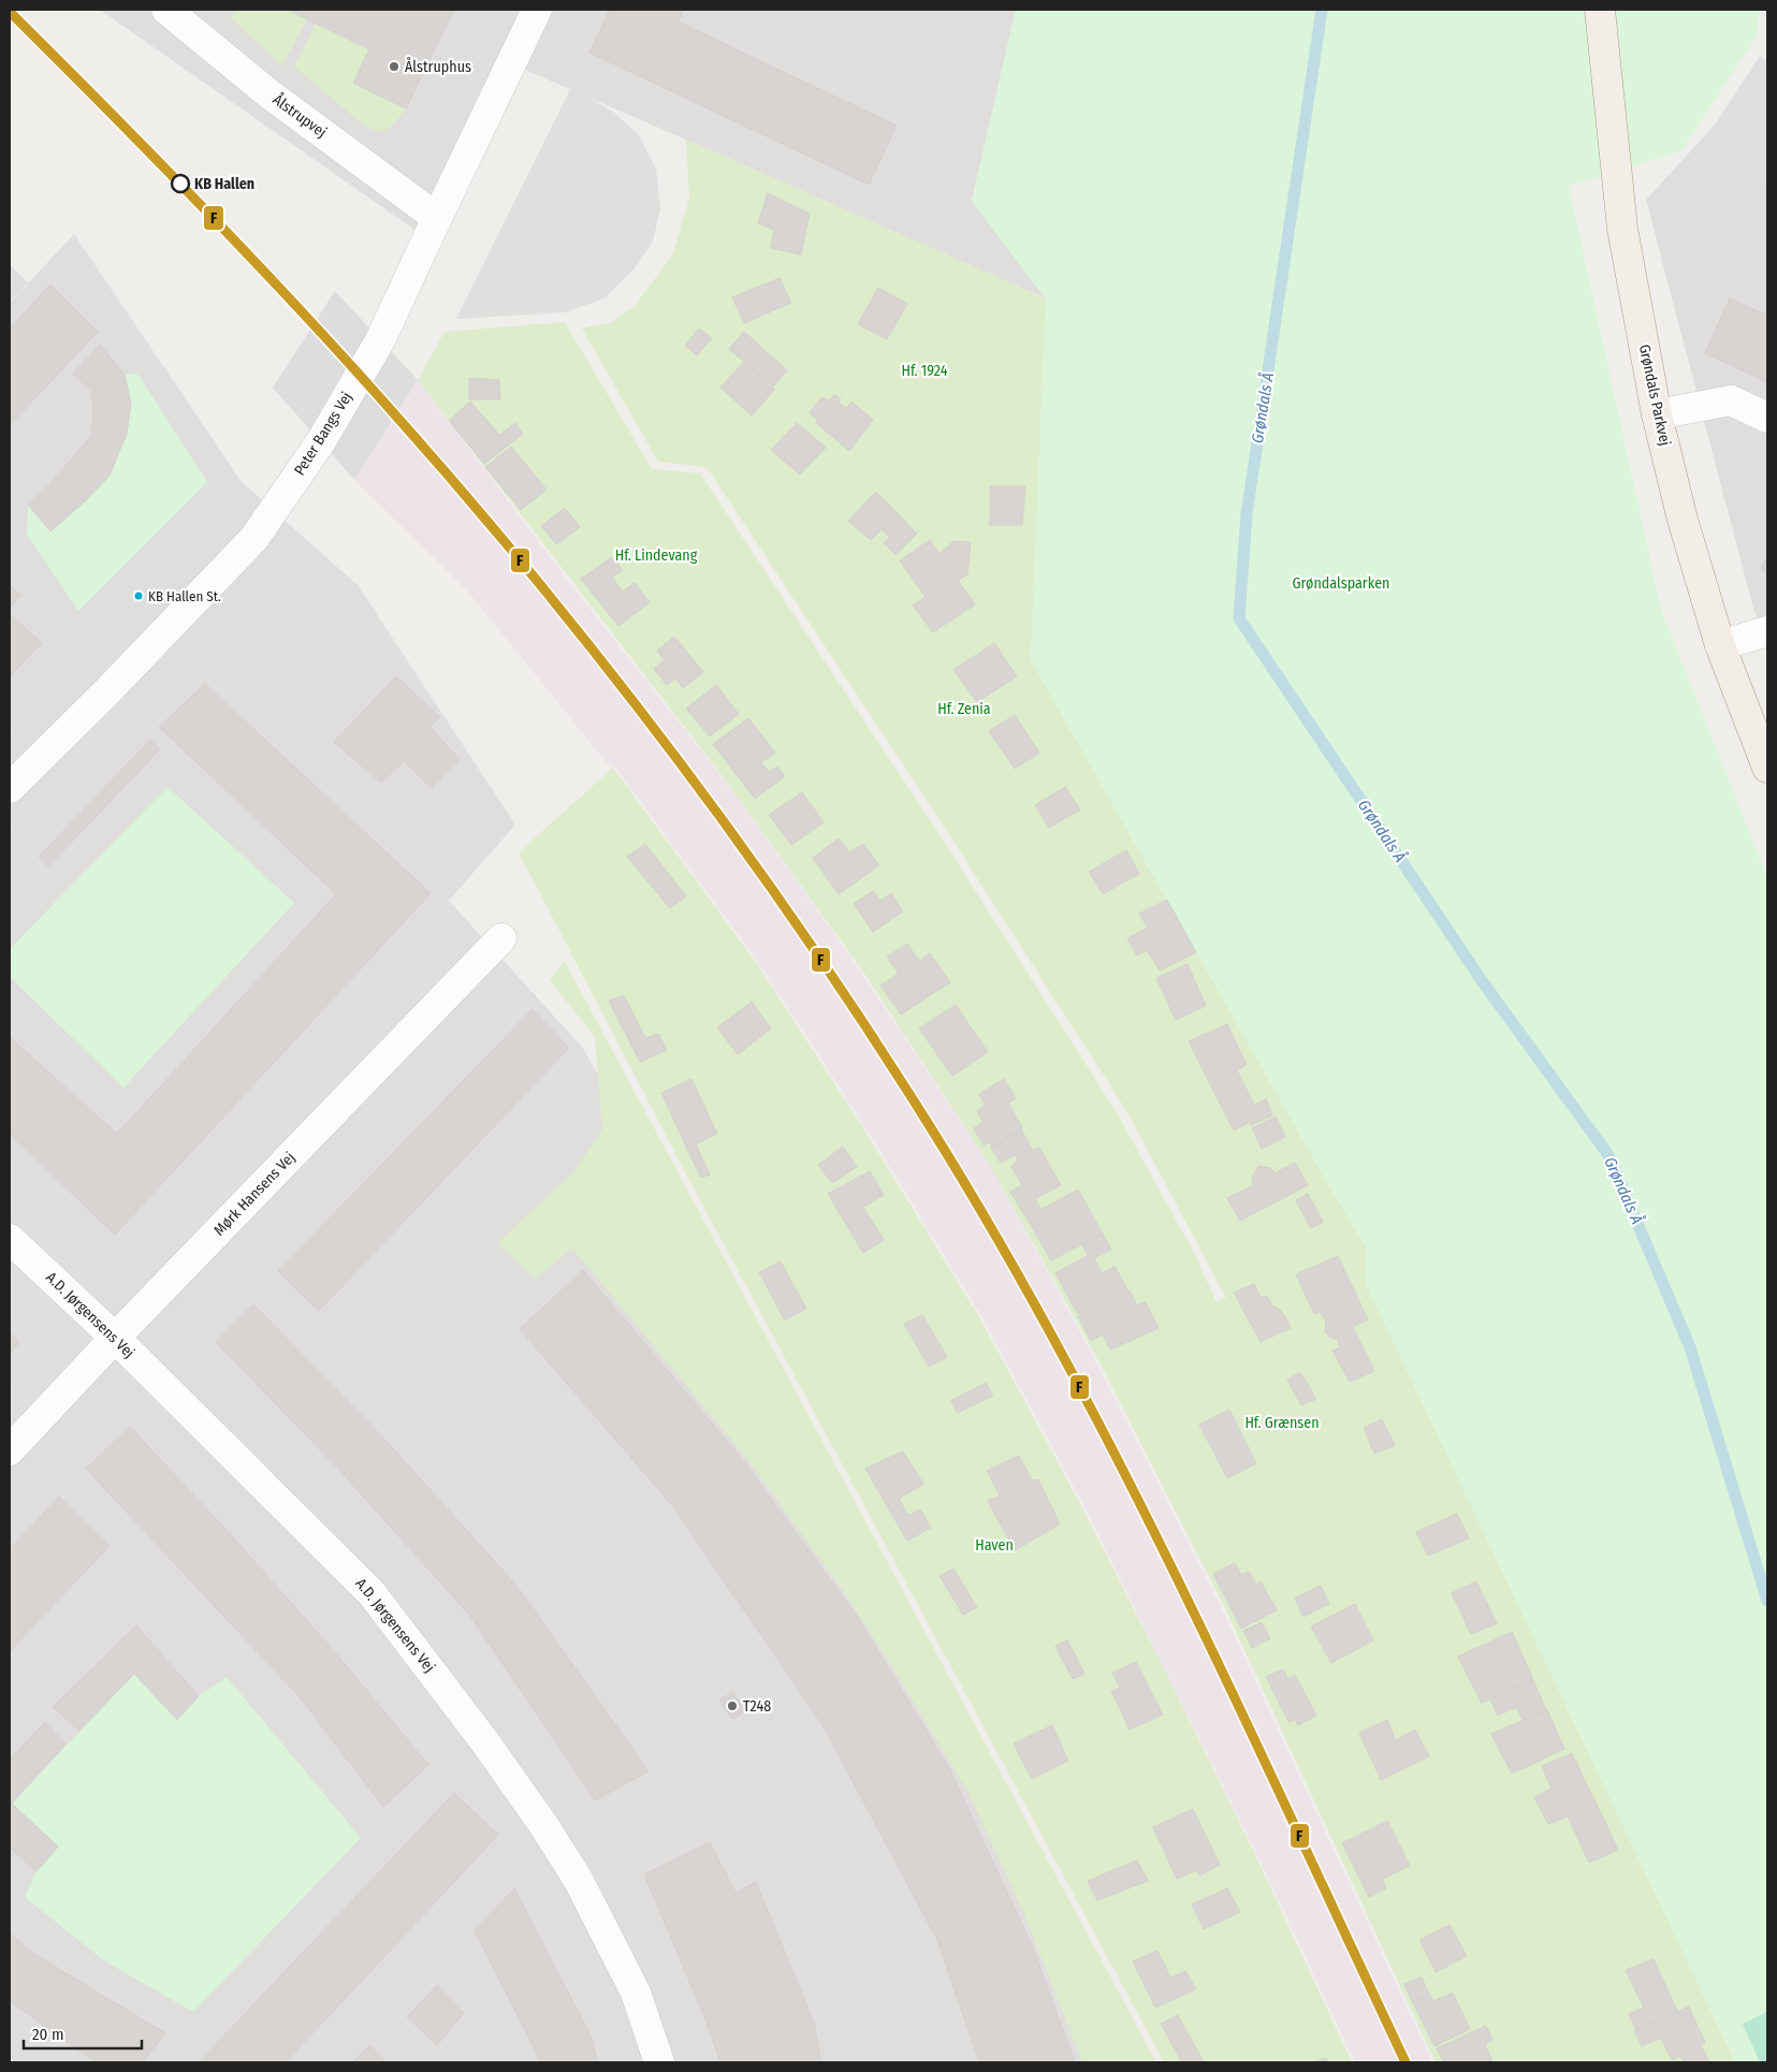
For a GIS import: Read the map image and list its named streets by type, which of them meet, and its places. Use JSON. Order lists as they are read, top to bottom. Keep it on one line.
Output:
{"streets":{"main road":["Grøndals Parkvej"],"street":["Ålstrupvej","Peter Bangs Vej","Mørk Hansens Vej","A.D. Jørgensens Vej"]},"crossings":[["Ålstrupvej","Peter Bangs Vej"],["Mørk Hansens Vej","A.D. Jørgensens Vej"]],"water":["Grøndals Å"],"parks":["Hf. 1924","Hf. Lindevang","Grøndalsparken","Hf. Zenia","Hf. Grænsen","Haven"],"places":["Ålstruphus","KB Hallen","KB Hallen St.","T248"],"lines":["transit line F"],"scale_bar":"20 m"}
